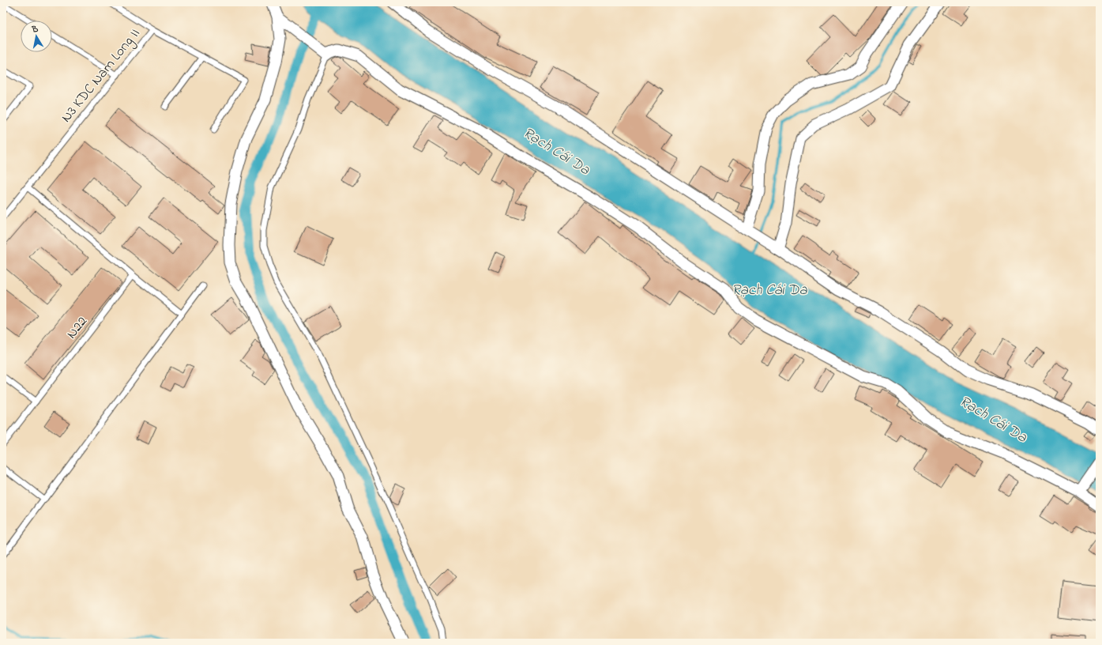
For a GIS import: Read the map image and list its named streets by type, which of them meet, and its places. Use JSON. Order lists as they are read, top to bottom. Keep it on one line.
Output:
{"streets":{"lane":["N3 KDC Nam Long II","N22"]},"water":["Rạch Cái Da"],"north":"top"}
